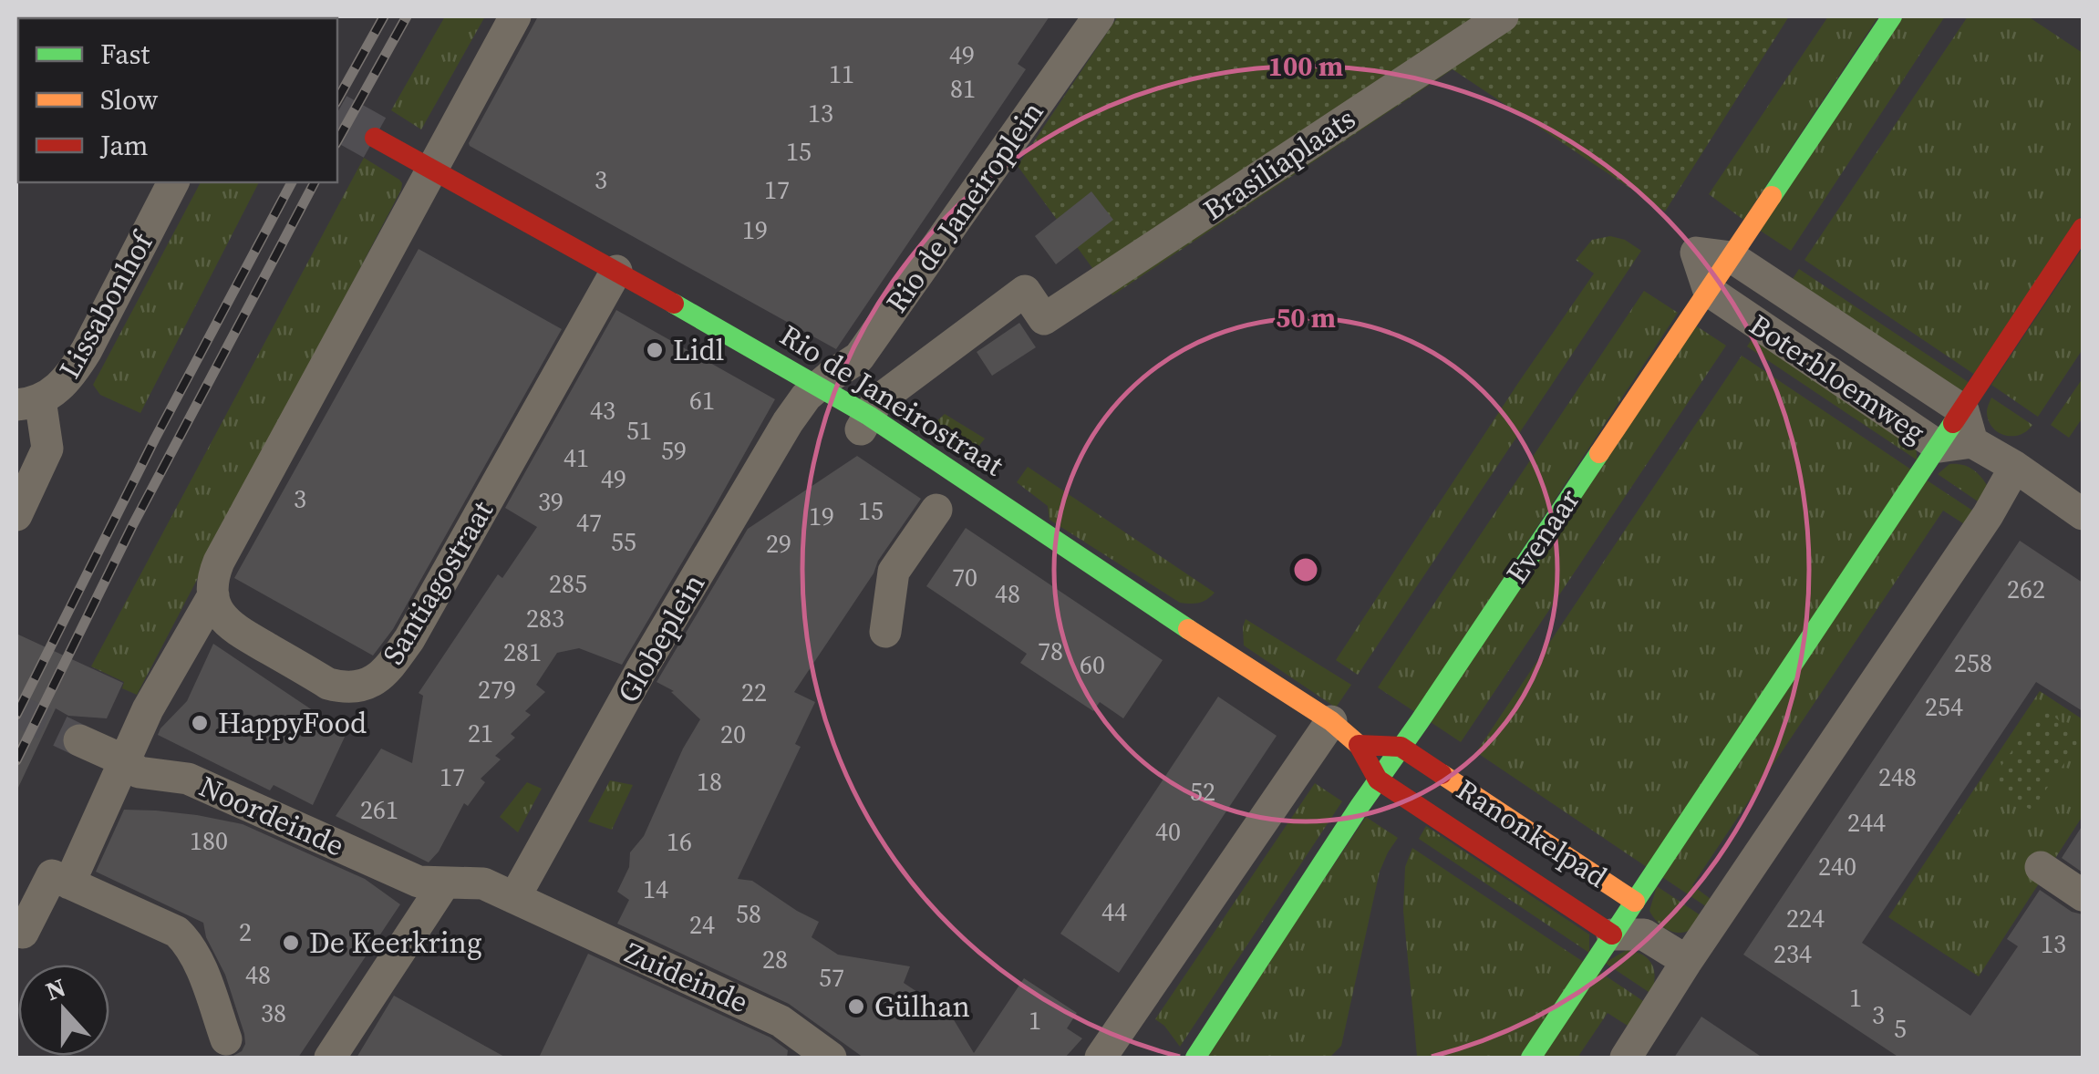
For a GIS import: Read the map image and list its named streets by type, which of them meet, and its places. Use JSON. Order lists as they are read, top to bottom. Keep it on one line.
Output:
{"streets":{"main road":["Rio de Janeirostraat","Evenaar","Ranonkelpad"],"street":["Brasiliaplaats","Rio de Janeiroplein","Lissabonhof","Boterbloemweg","Santiagostraat","Globeplein","Noordeinde","Zuideinde"]},"crossings":[["Brasiliaplaats","Rio de Janeirostraat"],["Rio de Janeiroplein","Rio de Janeirostraat"],["Rio de Janeiroplein","Globeplein"],["Boterbloemweg","Evenaar"],["Rio de Janeirostraat","Evenaar"],["Rio de Janeirostraat","Santiagostraat"],["Rio de Janeirostraat","Globeplein"],["Rio de Janeirostraat","Ranonkelpad"],["Evenaar","Ranonkelpad"],["Globeplein","Zuideinde"]],"places":["Lidl","HappyFood","De Keerkring","Gülhan"],"house_numbers":["49","11","81","13","15","3","17","19","61","43","51","59","41","49","3","39","15","19","47","55","29","70","285","262","48","283","78","281","258","60","279","22","254","21","20","17","248","18","52","261","244","40","180","16","240","14","44","58","224","24","2","13","234","28","48","57","1","38","3","1","5"],"legend":["Fast","Slow","Jam"],"north":"top","rings":["100 m","50 m"]}
